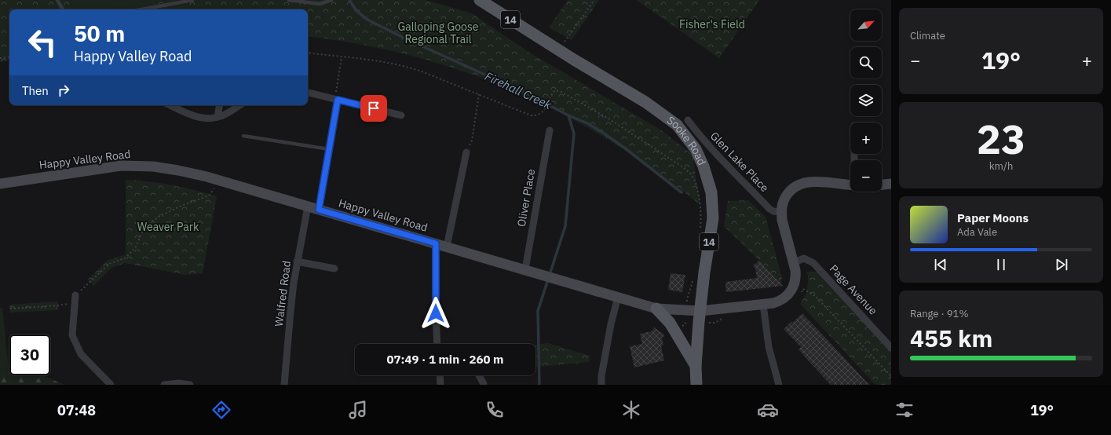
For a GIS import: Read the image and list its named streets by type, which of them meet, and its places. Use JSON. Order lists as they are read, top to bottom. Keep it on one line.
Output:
{"streets":{"main road":["14","Sooke Road","Happy Valley Road"],"street":["Glen Lake Place","Oliver Place","Page Avenue","Walfred Road"]},"crossings":[["Sooke Road","Happy Valley Road"],["Happy Valley Road","Glen Lake Place"],["Happy Valley Road","Oliver Place"],["Happy Valley Road","Page Avenue"],["Happy Valley Road","Walfred Road"]],"water":["Firehall Creek"],"parks":["Fisher's Field","Galloping Goose Regional Trail","Weaver Park"],"north":"top right","page":{"tile":["Climate",["23","km/h"],["Range · 91%","455 km"]],"map_buttons":["+","−"],"turn":["50 m","Happy Valley Road"],"heat":["−","19°","+"],"then":"Then","song":["Paper Moons","Ada Vale"],"limit":"30","trip":"07:49 · 1 min · 260 m","tabs":["07:48","19°"]}}
